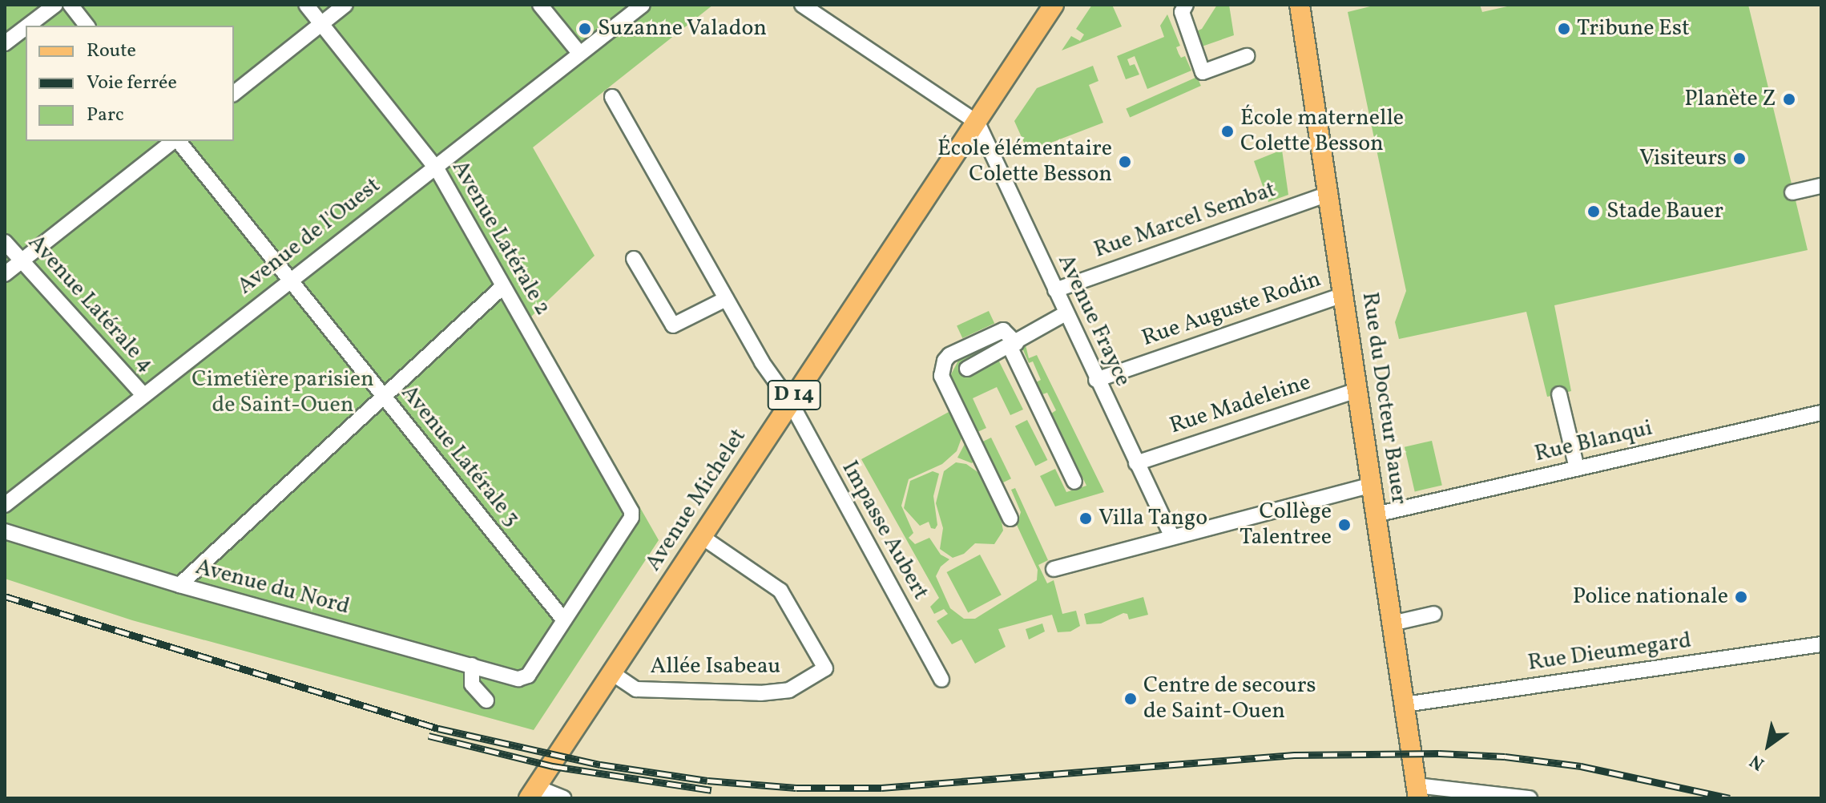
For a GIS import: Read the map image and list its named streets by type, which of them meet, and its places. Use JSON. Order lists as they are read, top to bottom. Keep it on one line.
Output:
{"streets":{"main road":["D 14","Rue du Docteur Bauer","Avenue Michelet"],"street":["Rue Marcel Sembat","Avenue de l'Ouest","Avenue Latérale 2","Avenue Latérale 4","Rue Auguste Rodin","Avenue Frayce","Rue Madeleine","Rue Blanqui","Avenue Latérale 3","Impasse Aubert","Avenue du Nord","Rue Dieumegard","Allée Isabeau"]},"crossings":[["Rue Marcel Sembat","Avenue Frayce"],["Rue Marcel Sembat","Rue du Docteur Bauer"],["Avenue de l'Ouest","Avenue Latérale 2"],["Avenue de l'Ouest","Avenue Latérale 4"],["Avenue de l'Ouest","Avenue Latérale 3"],["Avenue Latérale 2","Avenue Latérale 3"],["Avenue Latérale 2","Avenue du Nord"],["Rue Auguste Rodin","Avenue Frayce"],["Rue Auguste Rodin","Rue du Docteur Bauer"],["Avenue Frayce","Rue Madeleine"],["Avenue Frayce","Avenue Michelet"],["Rue du Docteur Bauer","Rue Madeleine"],["Rue du Docteur Bauer","Rue Blanqui"],["Rue du Docteur Bauer","Rue Dieumegard"],["Avenue Latérale 3","Avenue du Nord"],["Avenue Michelet","Impasse Aubert"],["Avenue Michelet","Allée Isabeau"]],"parks":["Cimetière parisien de Saint-Ouen"],"places":["Suzanne Valadon","Tribune Est","Planète Z","École maternelle Colette Besson","Visiteurs","École élémentaire Colette Besson","Stade Bauer","Villa Tango","Collège Talentree","Police nationale","Centre de secours de Saint-Ouen"],"legend":["Route","Voie ferrée","Parc"],"north":"bottom left"}
